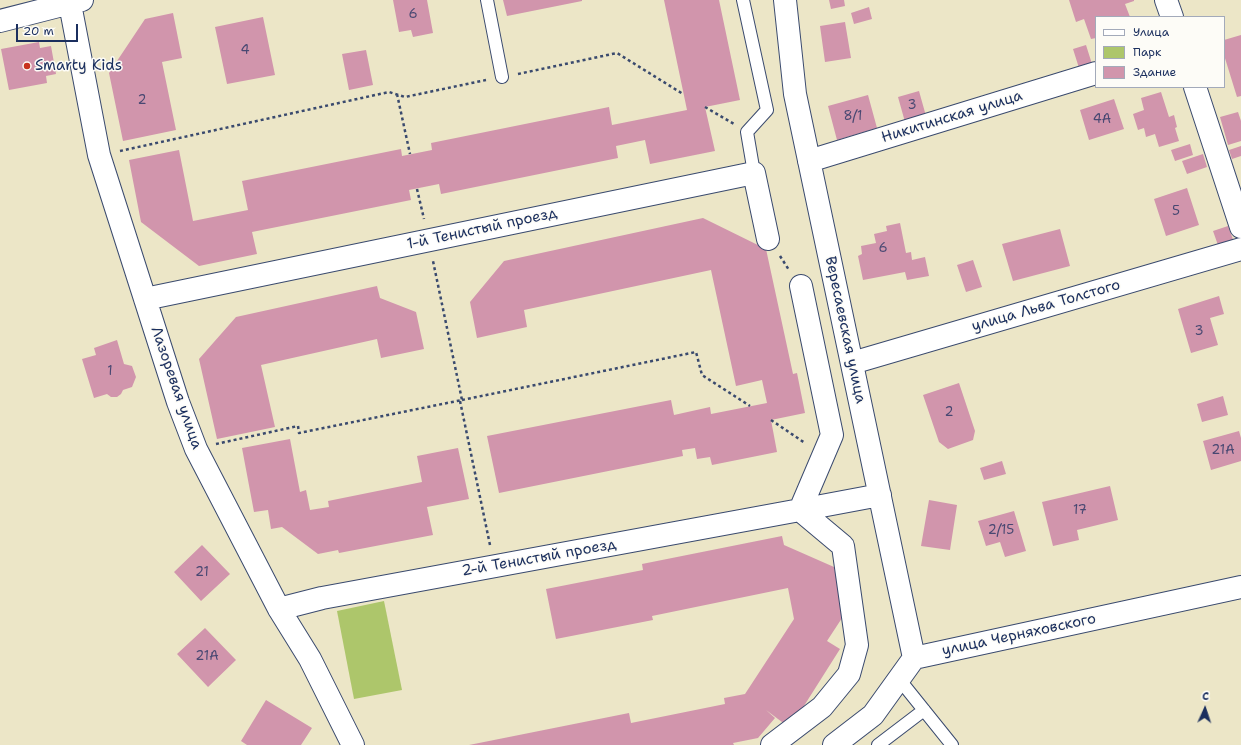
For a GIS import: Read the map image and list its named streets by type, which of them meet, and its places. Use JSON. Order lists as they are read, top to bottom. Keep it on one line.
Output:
{"streets":{"street":["Никитинская улица","1-й Тенистый проезд","улица Льва Толстого","Вересаевская улица","Лазоревая улица","2-й Тенистый проезд","улица Черняховского"]},"crossings":[["Никитинская улица","Вересаевская улица"],["1-й Тенистый проезд","Лазоревая улица"],["улица Льва Толстого","Вересаевская улица"],["Вересаевская улица","2-й Тенистый проезд"],["Вересаевская улица","улица Черняховского"],["Лазоревая улица","2-й Тенистый проезд"]],"places":["Smarty Kids"],"house_numbers":["6","4","2","3","8/1","4А","5","6","3","1","2","21А","17","2/15","21","21А"],"legend":["Улица","Парк","Здание"],"scale_bar":"20 m","north":"top"}
